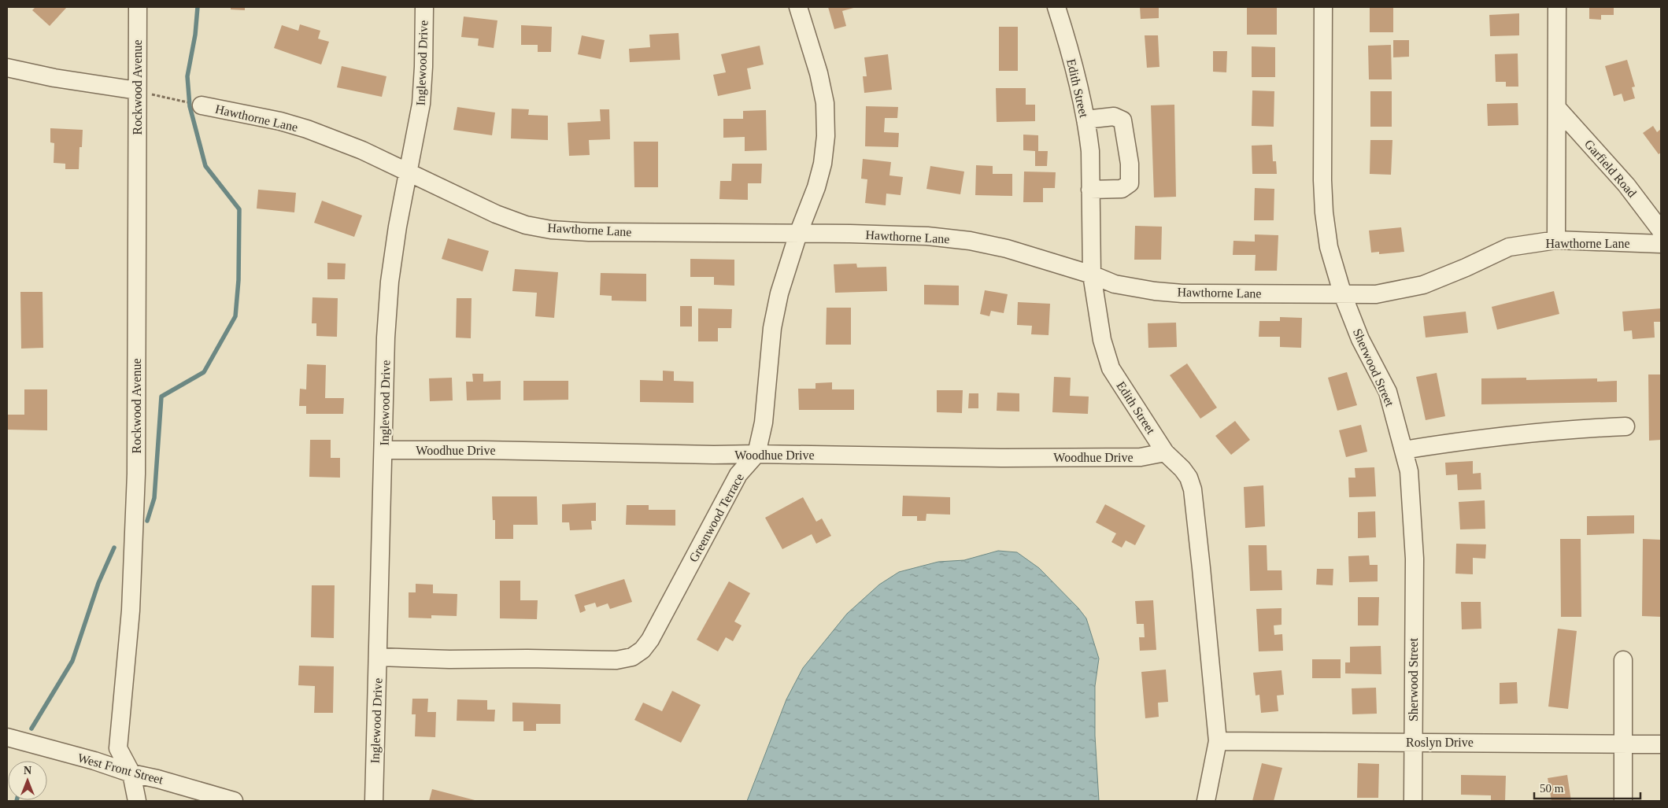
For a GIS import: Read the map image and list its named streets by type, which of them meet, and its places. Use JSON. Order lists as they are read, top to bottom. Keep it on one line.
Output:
{"streets":{"street":["Inglewood Drive","Rockwood Avenue","Edith Street","Hawthorne Lane","Garfield Road","Sherwood Street","Woodhue Drive","Greenwood Terrace","Roslyn Drive","West Front Street"]},"crossings":[["Inglewood Drive","Hawthorne Lane"],["Inglewood Drive","Woodhue Drive"],["Inglewood Drive","Greenwood Terrace"],["Rockwood Avenue","West Front Street"],["Edith Street","Hawthorne Lane"],["Edith Street","Woodhue Drive"],["Edith Street","Roslyn Drive"],["Hawthorne Lane","Sherwood Street"],["Hawthorne Lane","Greenwood Terrace"],["Sherwood Street","Roslyn Drive"],["Woodhue Drive","Greenwood Terrace"]],"scale_bar":"50 m","north":"top"}
